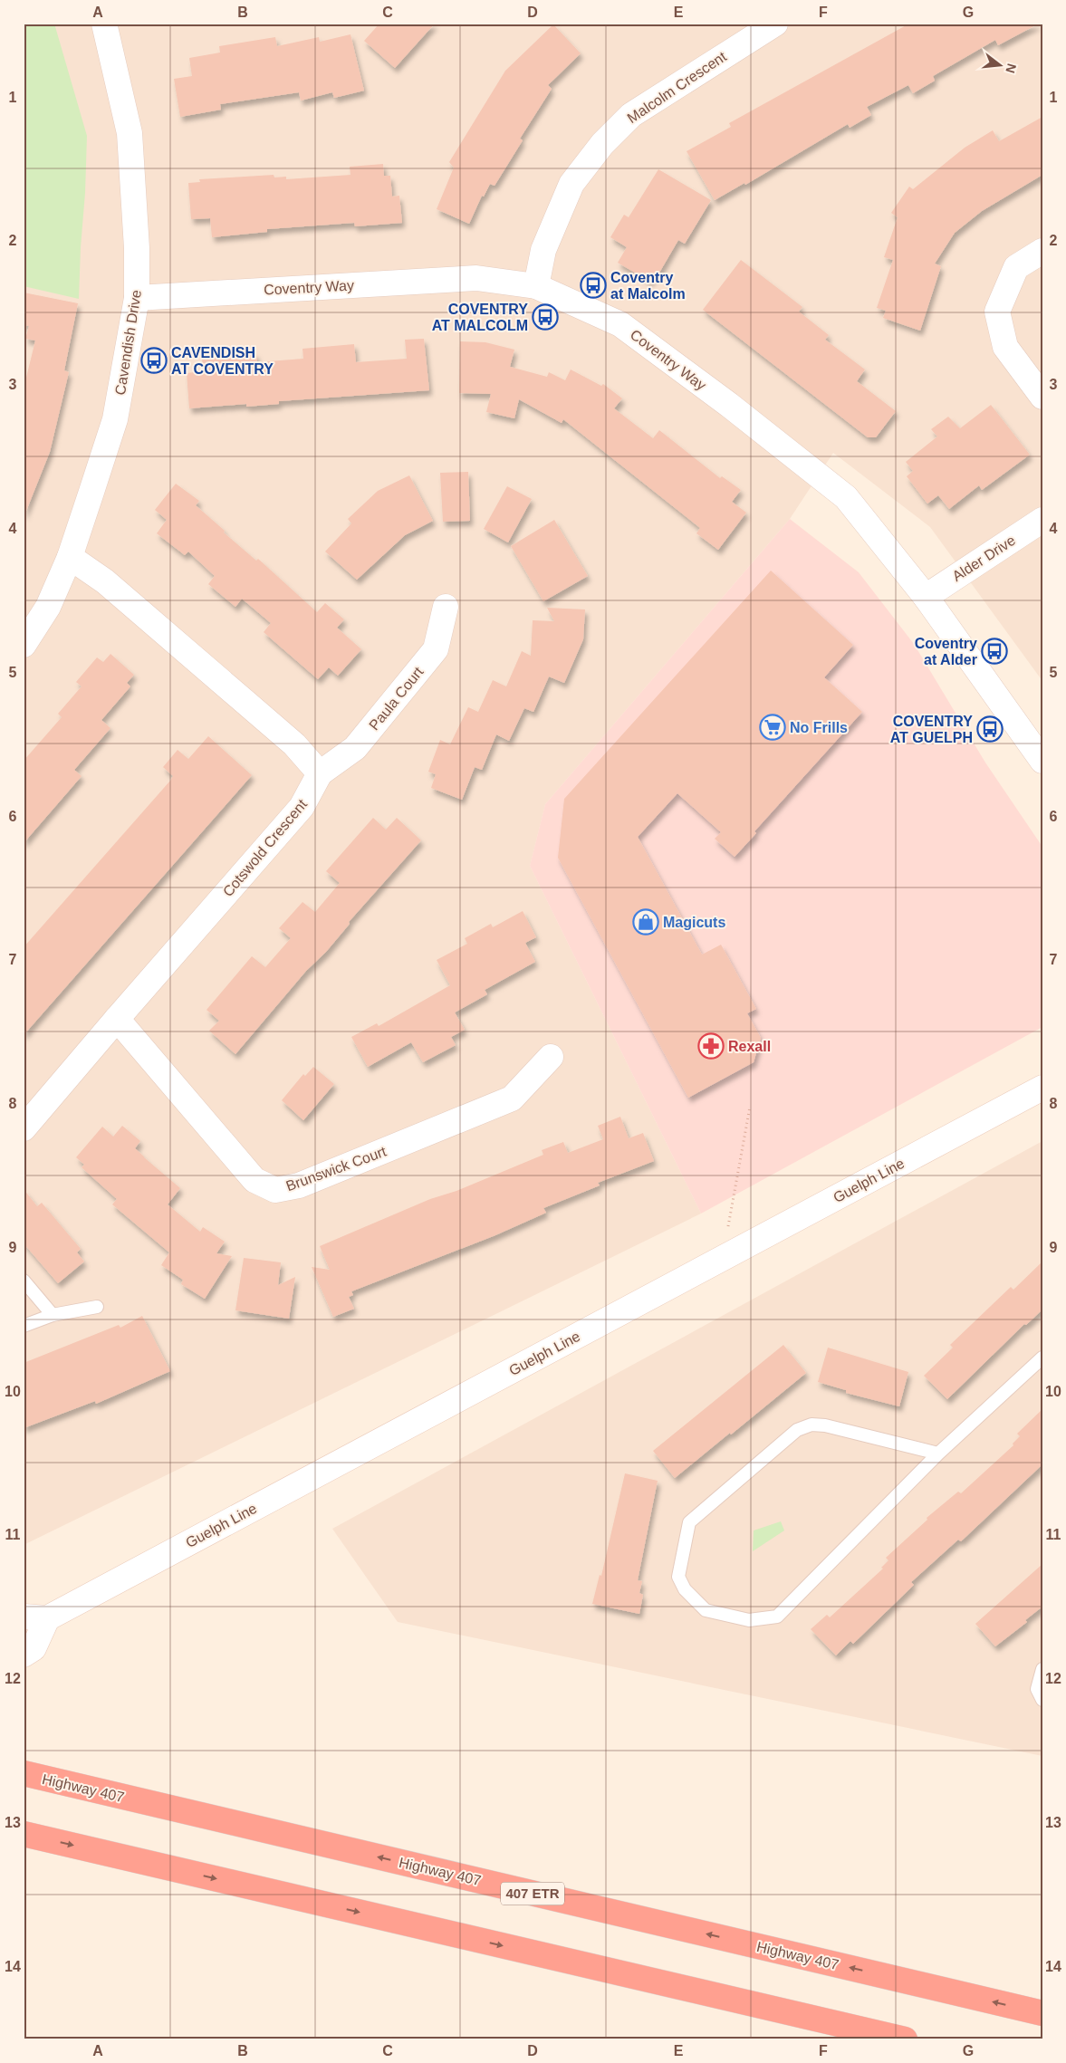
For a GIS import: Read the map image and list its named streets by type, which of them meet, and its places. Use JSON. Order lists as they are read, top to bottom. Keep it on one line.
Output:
{"streets":{"highway":["Highway 407","407 ETR"],"street":["Malcolm Crescent","Coventry Way","Cavendish Drive","Alder Drive","Paula Court","Cotswold Crescent","Brunswick Court","Guelph Line"]},"crossings":[["Malcolm Crescent","Coventry Way"],["Coventry Way","Cavendish Drive"],["Coventry Way","Alder Drive"],["Paula Court","Cotswold Crescent"],["Cotswold Crescent","Brunswick Court"]],"places":{"bus stop":["Coventry at Malcolm","COVENTRY AT MALCOLM","CAVENDISH AT COVENTRY","Coventry at Alder","COVENTRY AT GUELPH"],"supermarket":["No Frills"],"shop":["Magicuts"],"pharmacy":["Rexall"]},"north":"right","grid":{"columns":["A","B","C","D","E","F","G"],"rows":["1","2","3","4","5","6","7","8","9","10","11","12","13","14"]}}
